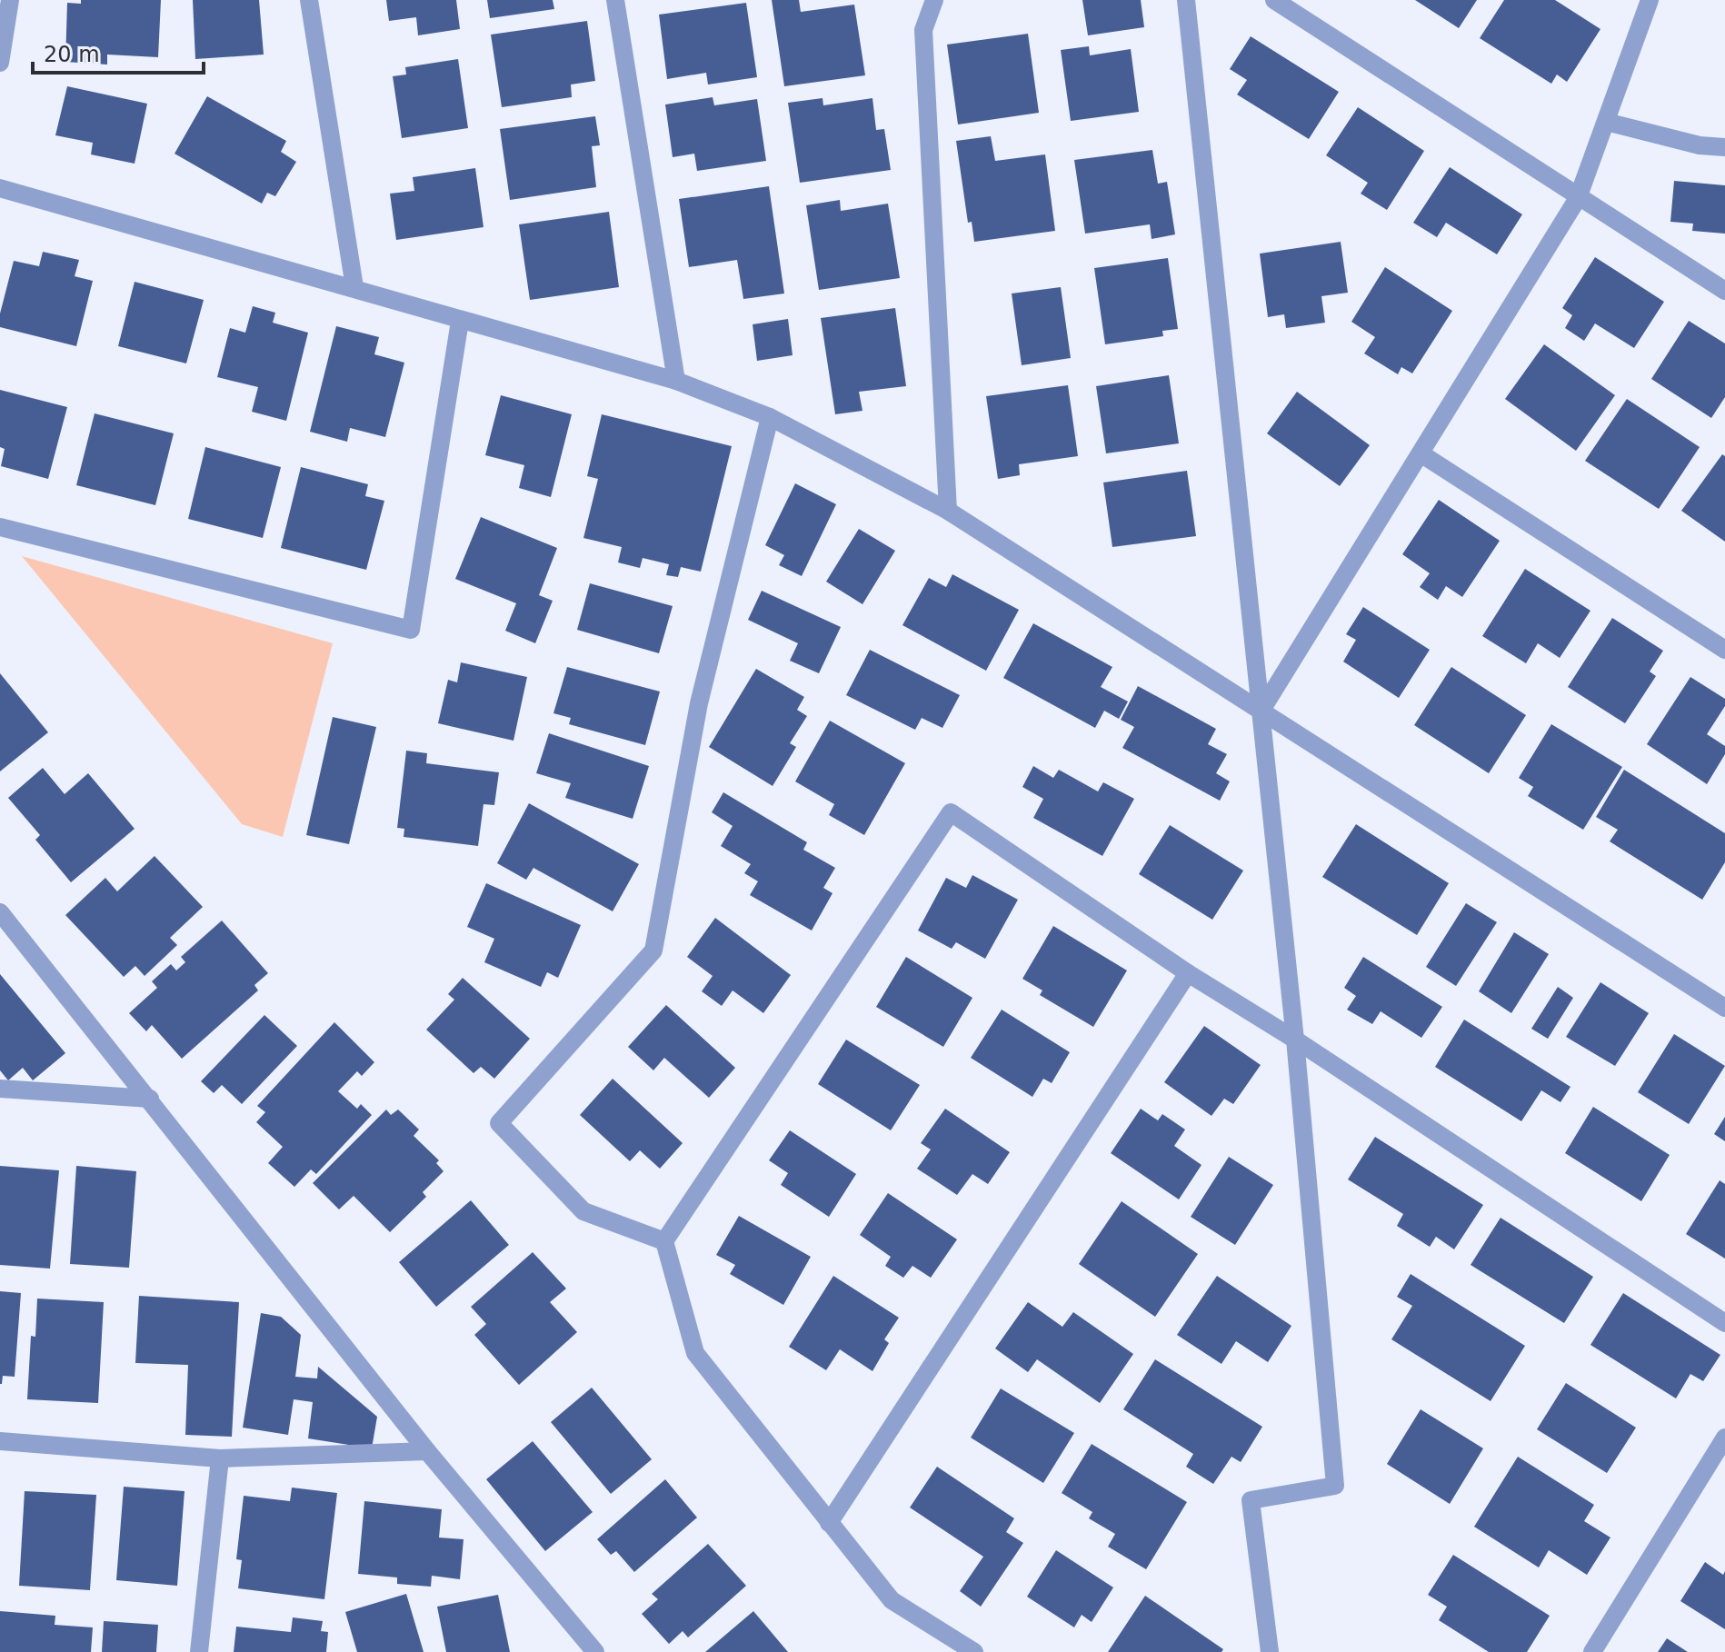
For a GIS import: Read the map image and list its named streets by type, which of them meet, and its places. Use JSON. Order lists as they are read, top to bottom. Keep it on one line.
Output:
{"scale_bar":"20 m"}
